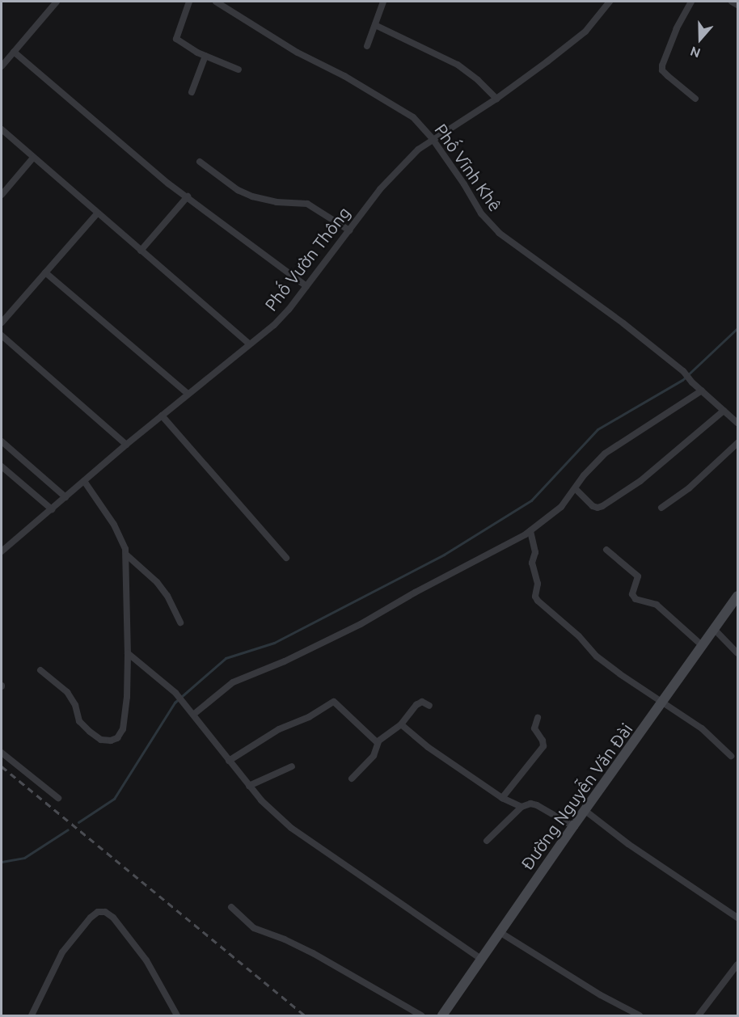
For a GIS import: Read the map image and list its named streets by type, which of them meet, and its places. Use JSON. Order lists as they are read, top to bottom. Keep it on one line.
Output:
{"streets":{"street":["Phố Vĩnh Khê","Phố Vườn Thông","Đường Nguyễn Văn Đài"]},"crossings":[["Phố Vĩnh Khê","Phố Vườn Thông"]],"north":"bottom"}
